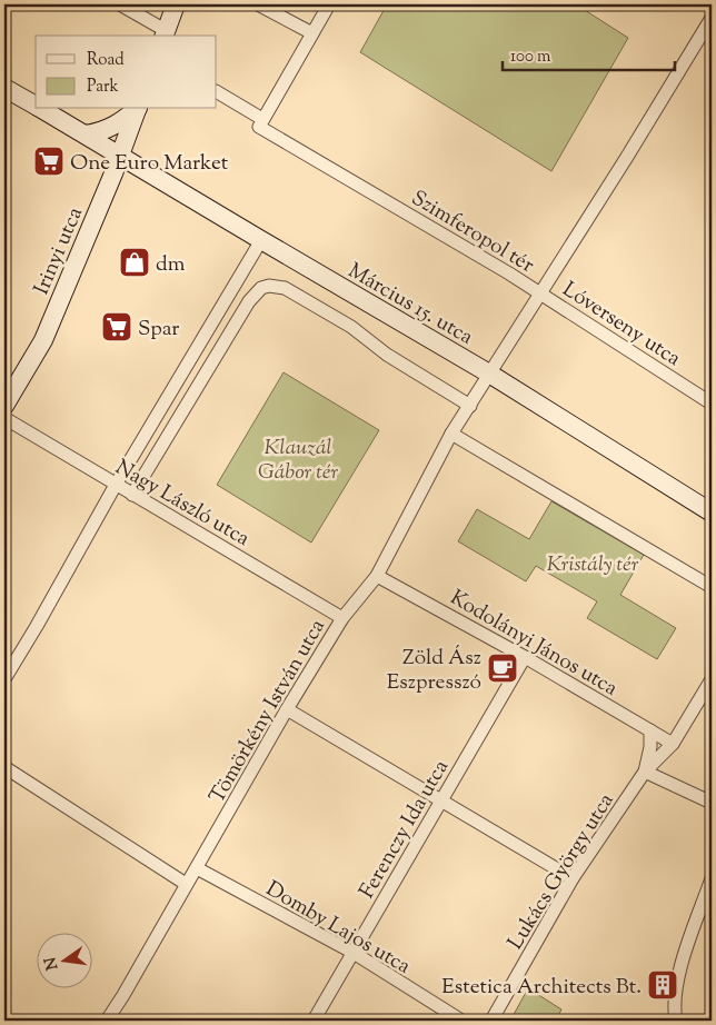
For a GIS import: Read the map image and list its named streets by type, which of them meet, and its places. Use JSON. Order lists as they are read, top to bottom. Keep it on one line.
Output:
{"streets":{"street":["Szimferopol tér","Irinyi utca","Március 15. utca","Lóverseny utca","Nagy László utca","Kodolányi János utca","Tömörkény István utca","Ferenczy Ida utca","Lukács György utca","Domby Lajos utca"]},"crossings":[["Szimferopol tér","Lóverseny utca"],["Irinyi utca","Március 15. utca"],["Nagy László utca","Tömörkény István utca"],["Kodolányi János utca","Tömörkény István utca"],["Kodolányi János utca","Ferenczy Ida utca"],["Kodolányi János utca","Lukács György utca"],["Tömörkény István utca","Domby Lajos utca"],["Ferenczy Ida utca","Domby Lajos utca"]],"parks":["Klauzál Gábor tér","Kristály tér"],"places":{"supermarket":["One Euro Market","Spar"],"shop":["dm"],"cafe":["Zöld Ász Eszpresszó"],"building":["Estetica Architects Bt."]},"legend":["Road","Park"],"scale_bar":"100 m","north":"left"}
